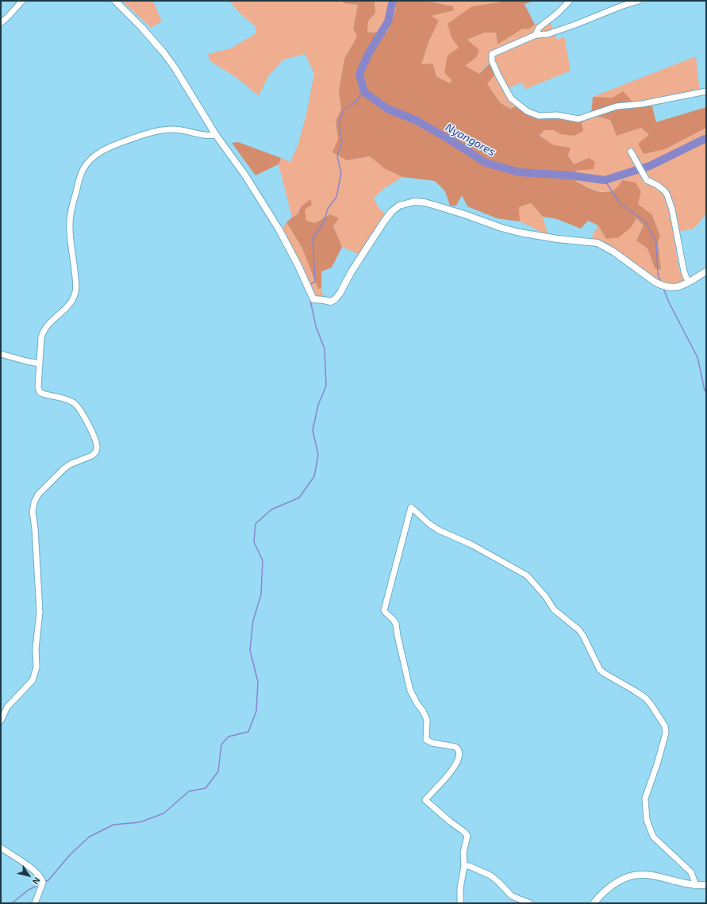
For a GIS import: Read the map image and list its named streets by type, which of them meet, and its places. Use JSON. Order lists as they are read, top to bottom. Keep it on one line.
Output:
{"water":["Nyangores"],"north":"bottom right"}
